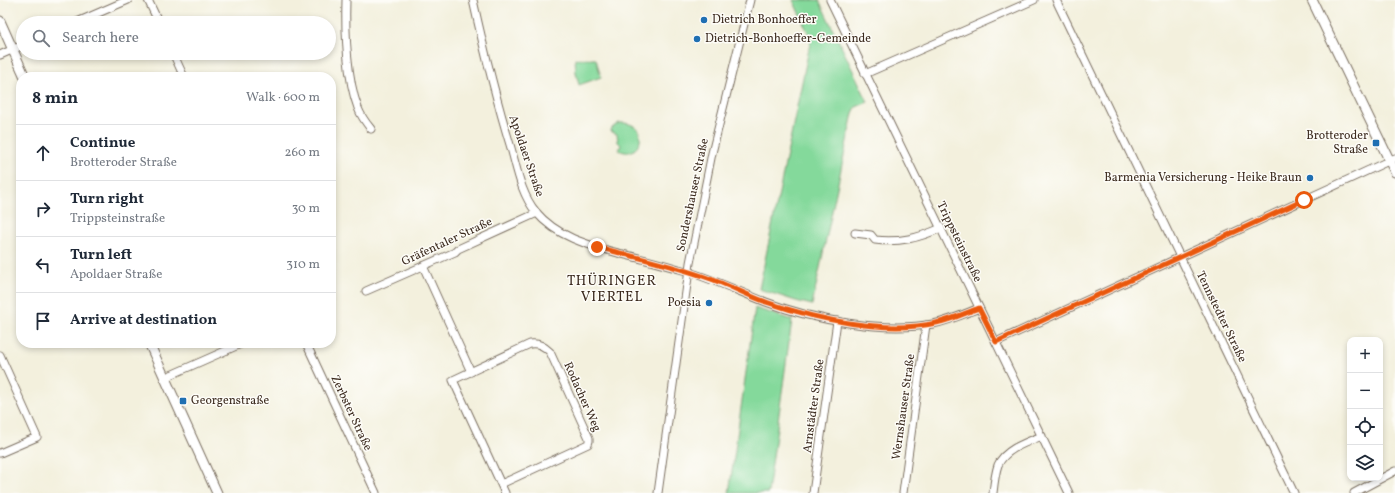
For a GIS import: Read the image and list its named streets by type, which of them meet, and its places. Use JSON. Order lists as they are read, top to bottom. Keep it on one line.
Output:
{"streets":{"street":["Apoldaer Straße","Sondershauser Straße","Gräfentaler Straße","Trippsteinstraße","Tennstedter Straße","Rodacher Weg","Arnstädter Straße","Wernshauser Straße","Zerbster Straße"]},"crossings":[["Apoldaer Straße","Sondershauser Straße"],["Apoldaer Straße","Gräfentaler Straße"],["Apoldaer Straße","Trippsteinstraße"],["Apoldaer Straße","Arnstädter Straße"],["Apoldaer Straße","Wernshauser Straße"]],"districts":["THÜRINGER VIERTEL"],"places":{"other":["Dietrich Bonhoeffer","Dietrich-Bonhoeffer-Gemeinde","Barmenia Versicherung - Heike Braun","Poesia"],"transit":["Brotteroder Straße","Georgenstraße"]},"page":{"search":"Search here","heading":["8 min","Walk · 600 m"],"list":[["Continue","Brotteroder Straße","260 m"],["Turn right","Trippsteinstraße","30 m"],["Turn left","Apoldaer Straße","310 m"],"Arrive at destination"],"map_buttons":["+","−"]}}
